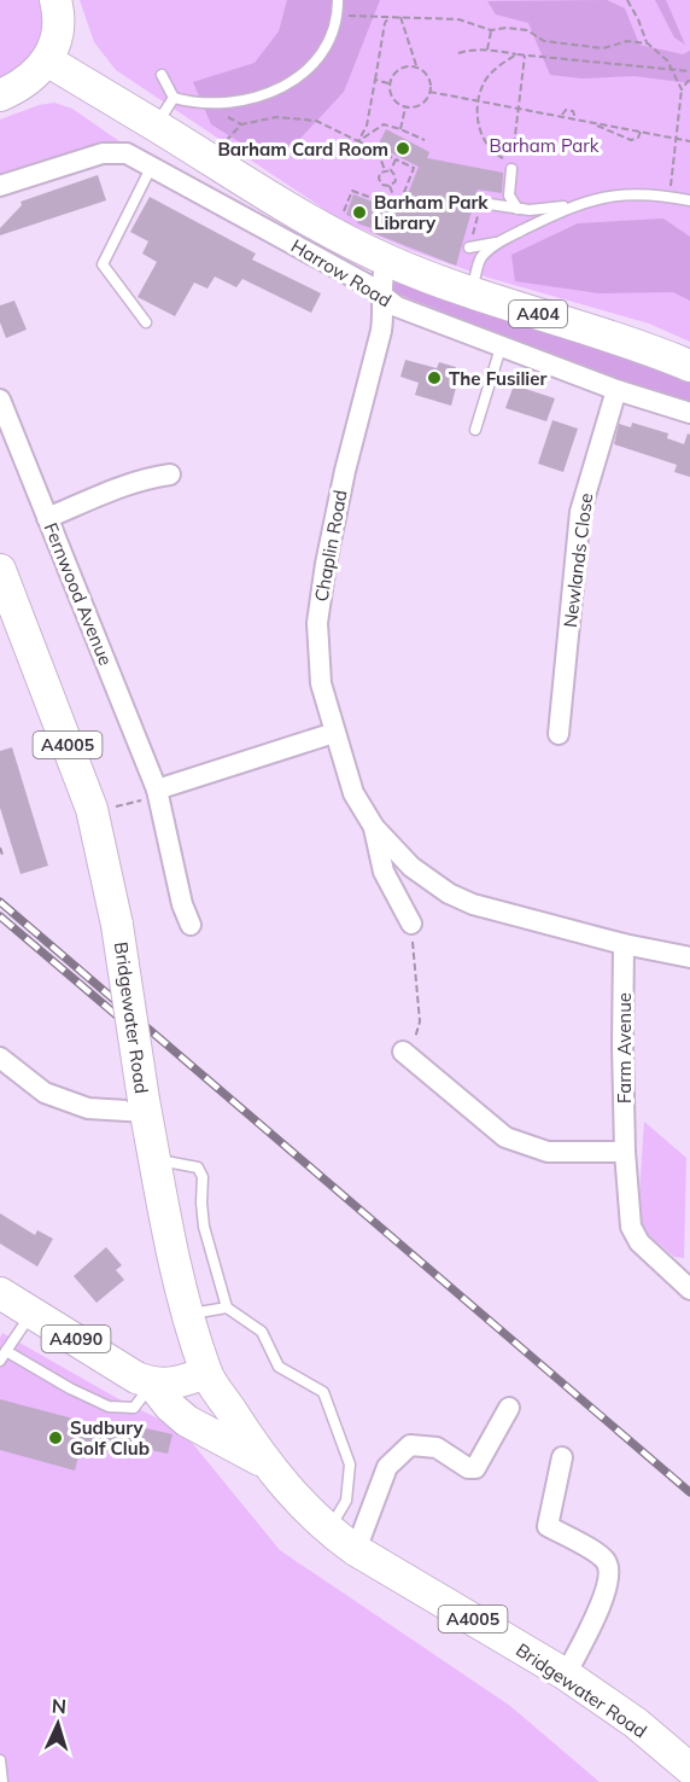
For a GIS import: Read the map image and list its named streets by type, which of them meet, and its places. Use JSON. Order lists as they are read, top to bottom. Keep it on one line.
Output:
{"streets":{"main road":["Harrow Road","A404","A4005","Bridgewater Road","A4090"],"street":["Chaplin Road","Newlands Close","Fernwood Avenue","Farm Avenue"]},"crossings":[["Harrow Road","Chaplin Road"],["Harrow Road","Newlands Close"],["Chaplin Road","Farm Avenue"],["Bridgewater Road","A4090"]],"parks":["Barham Park"],"places":["Barham Card Room","Barham Park Library","The Fusilier","Sudbury Golf Club"],"north":"top"}
